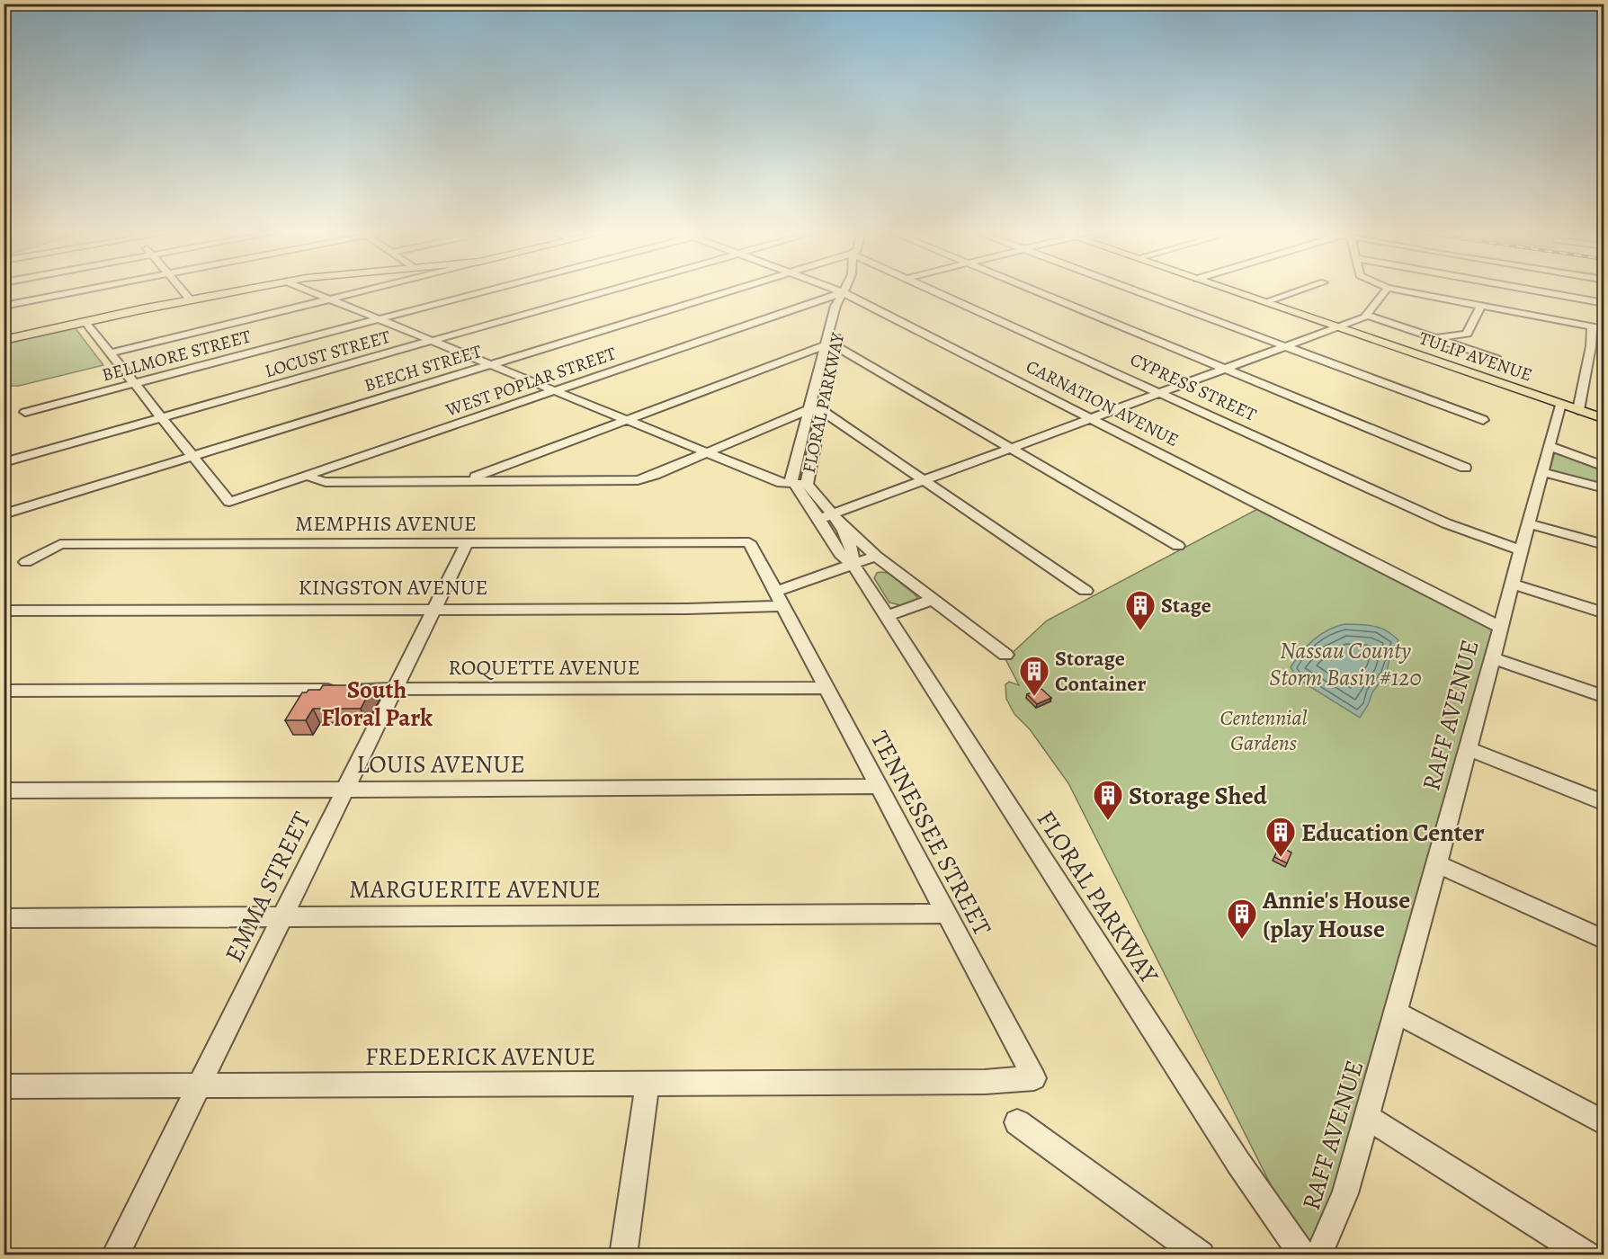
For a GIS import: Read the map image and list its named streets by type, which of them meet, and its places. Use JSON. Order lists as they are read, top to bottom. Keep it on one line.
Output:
{"streets":{"main road":["TULIP AVENUE"],"street":["LOCUST STREET","BELLMORE STREET","BEECH STREET","WEST POPLAR STREET","CYPRESS STREET","FLORAL PARKWAY","CARNATION AVENUE","MEMPHIS AVENUE","KINGSTON AVENUE","ROQUETTE AVENUE","RAFF AVENUE","LOUIS AVENUE","TENNESSEE STREET","EMMA STREET","MARGUERITE AVENUE","FREDERICK AVENUE"]},"crossings":[["TULIP AVENUE","RAFF AVENUE"],["BEECH STREET","WEST POPLAR STREET"],["WEST POPLAR STREET","FLORAL PARKWAY"],["WEST POPLAR STREET","CARNATION AVENUE"],["CYPRESS STREET","RAFF AVENUE"],["FLORAL PARKWAY","CARNATION AVENUE"],["FLORAL PARKWAY","KINGSTON AVENUE"],["CARNATION AVENUE","RAFF AVENUE"],["MEMPHIS AVENUE","TENNESSEE STREET"],["MEMPHIS AVENUE","EMMA STREET"],["KINGSTON AVENUE","TENNESSEE STREET"],["KINGSTON AVENUE","EMMA STREET"],["ROQUETTE AVENUE","TENNESSEE STREET"],["ROQUETTE AVENUE","EMMA STREET"],["LOUIS AVENUE","TENNESSEE STREET"],["LOUIS AVENUE","EMMA STREET"],["TENNESSEE STREET","MARGUERITE AVENUE"],["TENNESSEE STREET","FREDERICK AVENUE"],["EMMA STREET","MARGUERITE AVENUE"],["EMMA STREET","FREDERICK AVENUE"]],"districts":["South Floral Park"],"water":["Nassau County Storm Basin #120"],"parks":["Centennial Gardens"],"places":{"building":["Stage","Storage Container","Storage Shed","Education Center","Annie's House (play House"]}}
